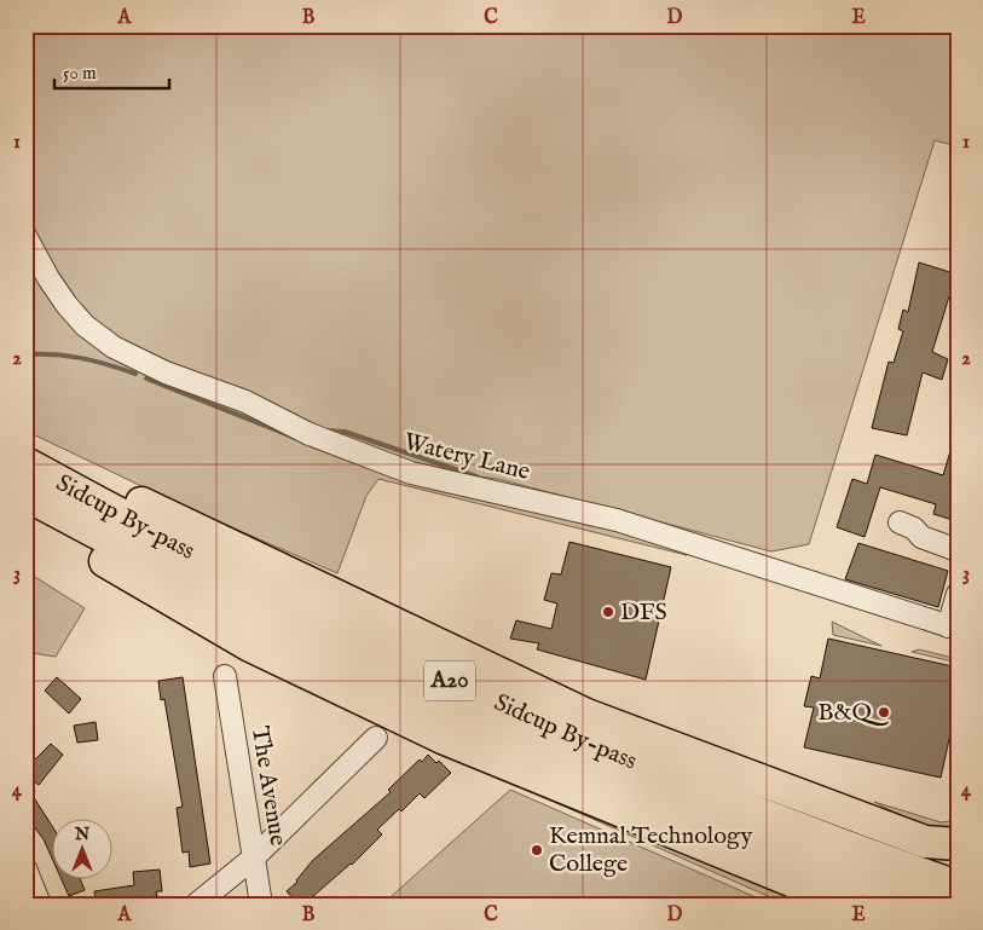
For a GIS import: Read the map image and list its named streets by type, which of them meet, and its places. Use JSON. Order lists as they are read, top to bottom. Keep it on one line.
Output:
{"streets":{"highway":["Sidcup By-pass","A20"],"street":["Watery Lane","The Avenue"]},"places":["DFS","B&Q","Kemnal Technology College"],"scale_bar":"50 m","north":"top","grid":{"columns":["A","B","C","D","E"],"rows":["1","2","3","4"]}}
